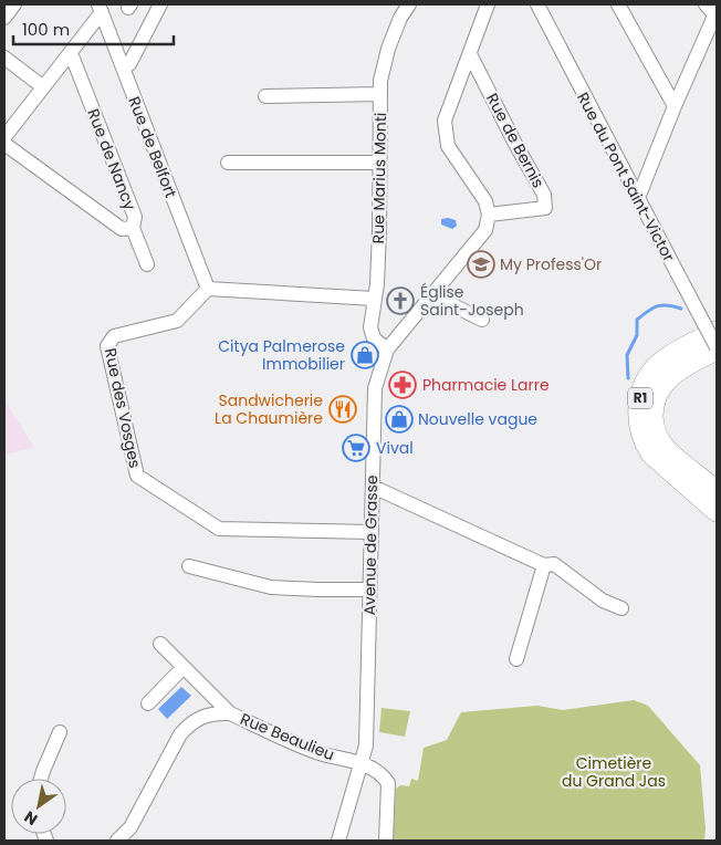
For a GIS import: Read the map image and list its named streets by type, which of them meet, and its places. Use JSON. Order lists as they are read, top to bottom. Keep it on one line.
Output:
{"streets":{"highway":["R1"],"street":["Rue de Bernis","Rue de Belfort","Rue de Nancy","Rue du Pont Saint-Victor","Rue Marius Monti","Rue des Vosges","Avenue de Grasse","Rue Beaulieu"]},"crossings":[["Rue de Bernis","Avenue de Grasse"],["Rue de Belfort","Rue des Vosges"],["Rue du Pont Saint-Victor","R1"],["Rue Marius Monti","Avenue de Grasse"],["Rue des Vosges","Avenue de Grasse"],["Avenue de Grasse","Rue Beaulieu"]],"parks":["Cimetière du Grand Jas"],"places":{"school or university":["My Profess'Or"],"church":["Église Saint-Joseph"],"shop":["Citya Palmerose Immobilier","Nouvelle vague"],"pharmacy":["Pharmacie Larre"],"restaurant":["Sandwicherie La Chaumière"],"supermarket":["Vival"]},"scale_bar":"100 m","north":"bottom left"}
